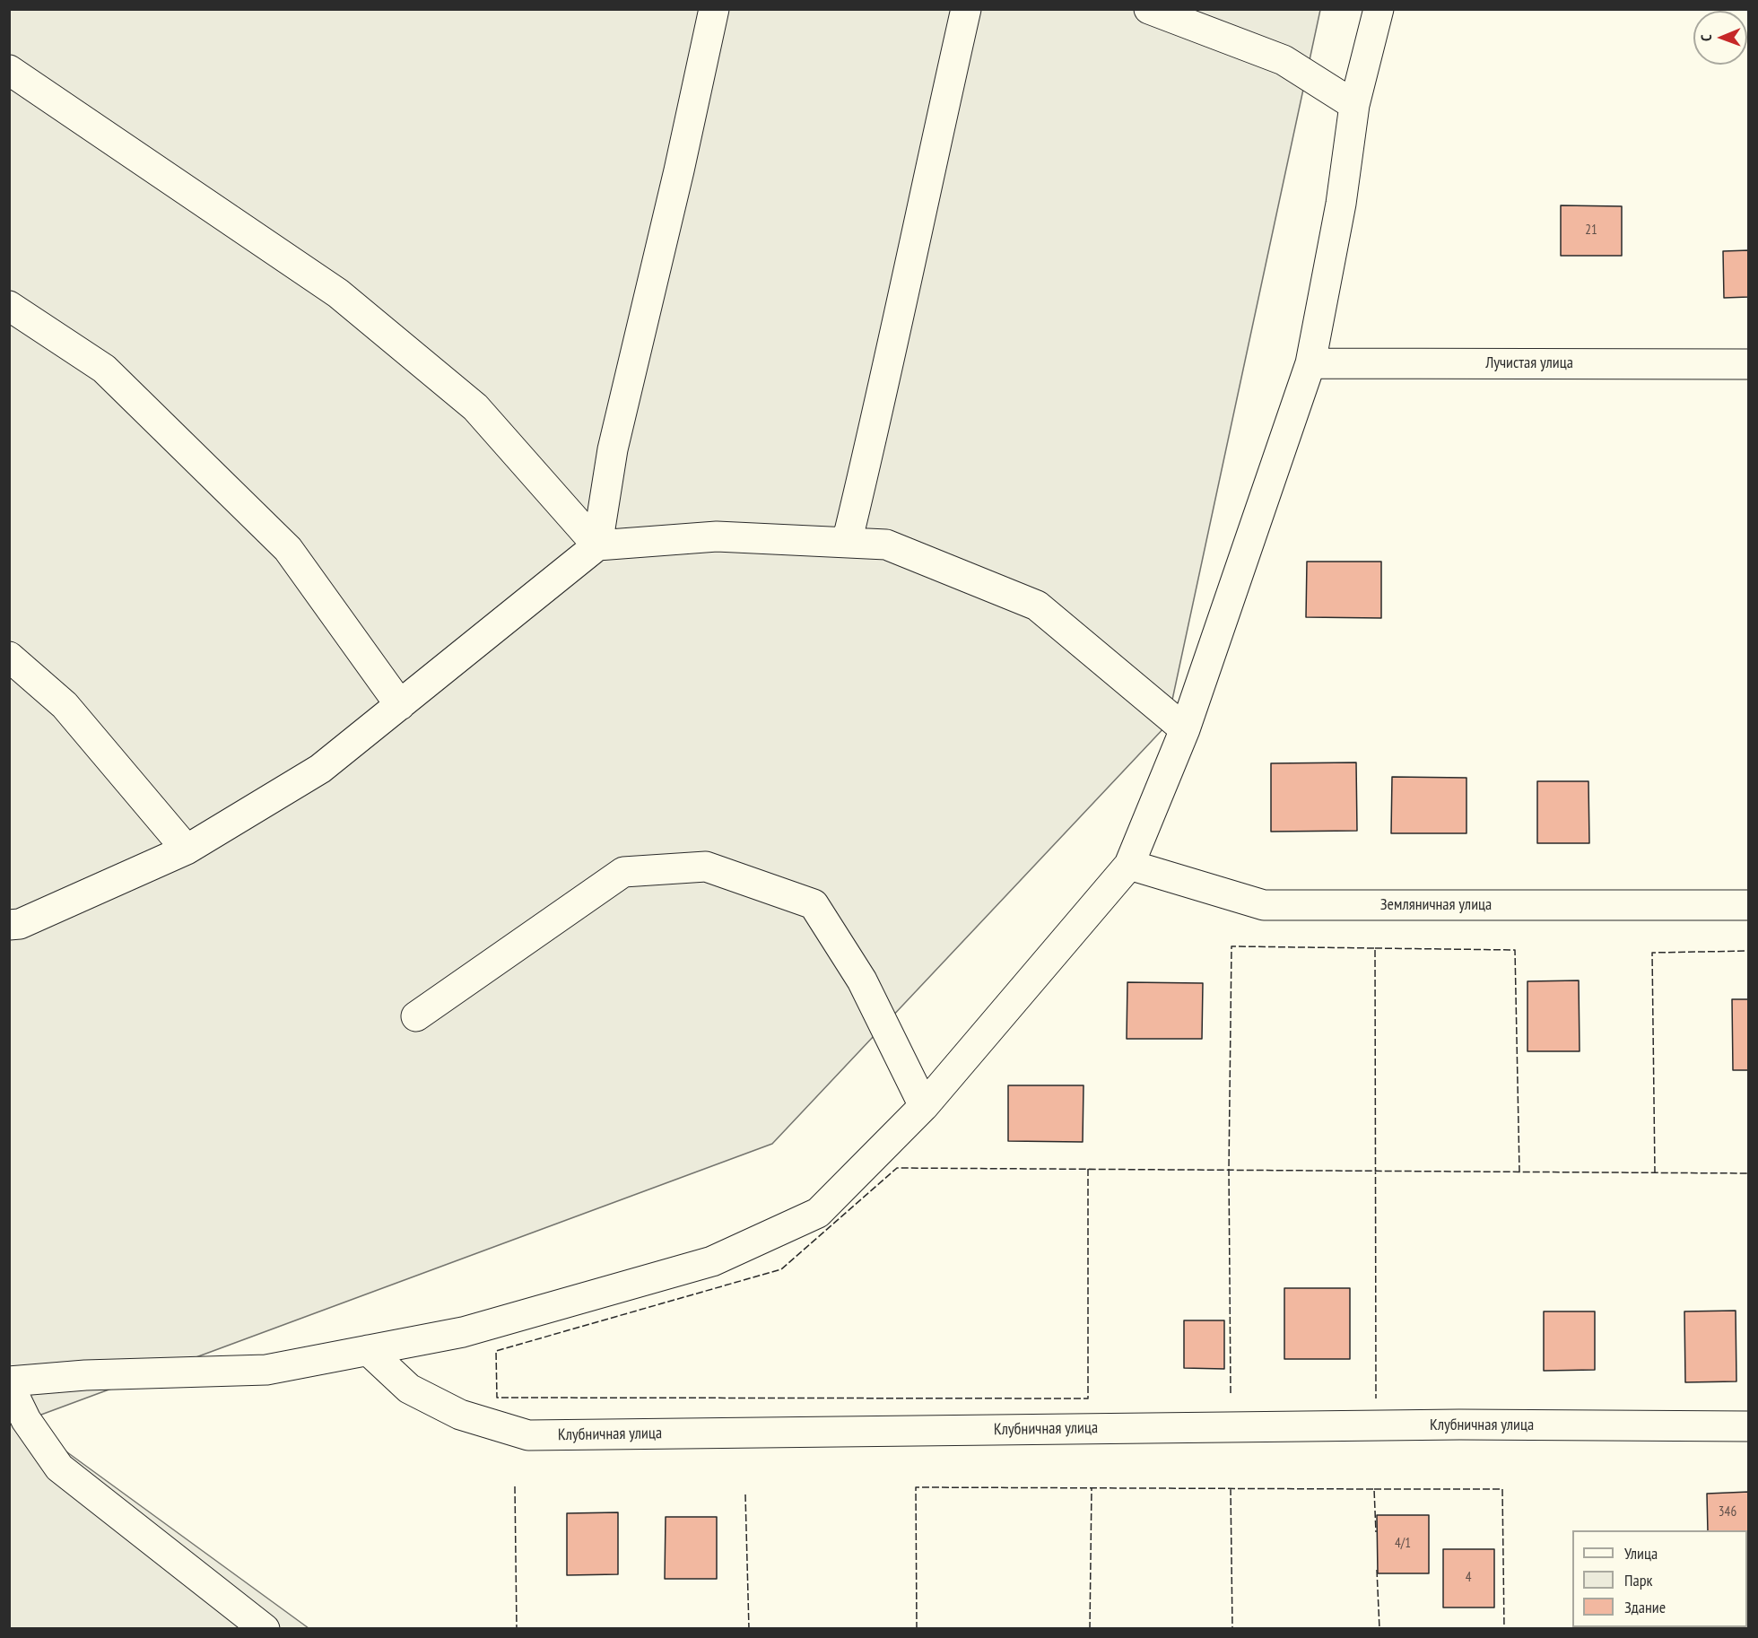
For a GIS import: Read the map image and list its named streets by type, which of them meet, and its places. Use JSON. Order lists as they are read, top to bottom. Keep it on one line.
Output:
{"streets":{"street":["Лучистая улица","Земляничная улица","Клубничная улица"]},"house_numbers":["21","346","4/1","4"],"legend":["Улица","Парк","Здание"],"north":"left"}
